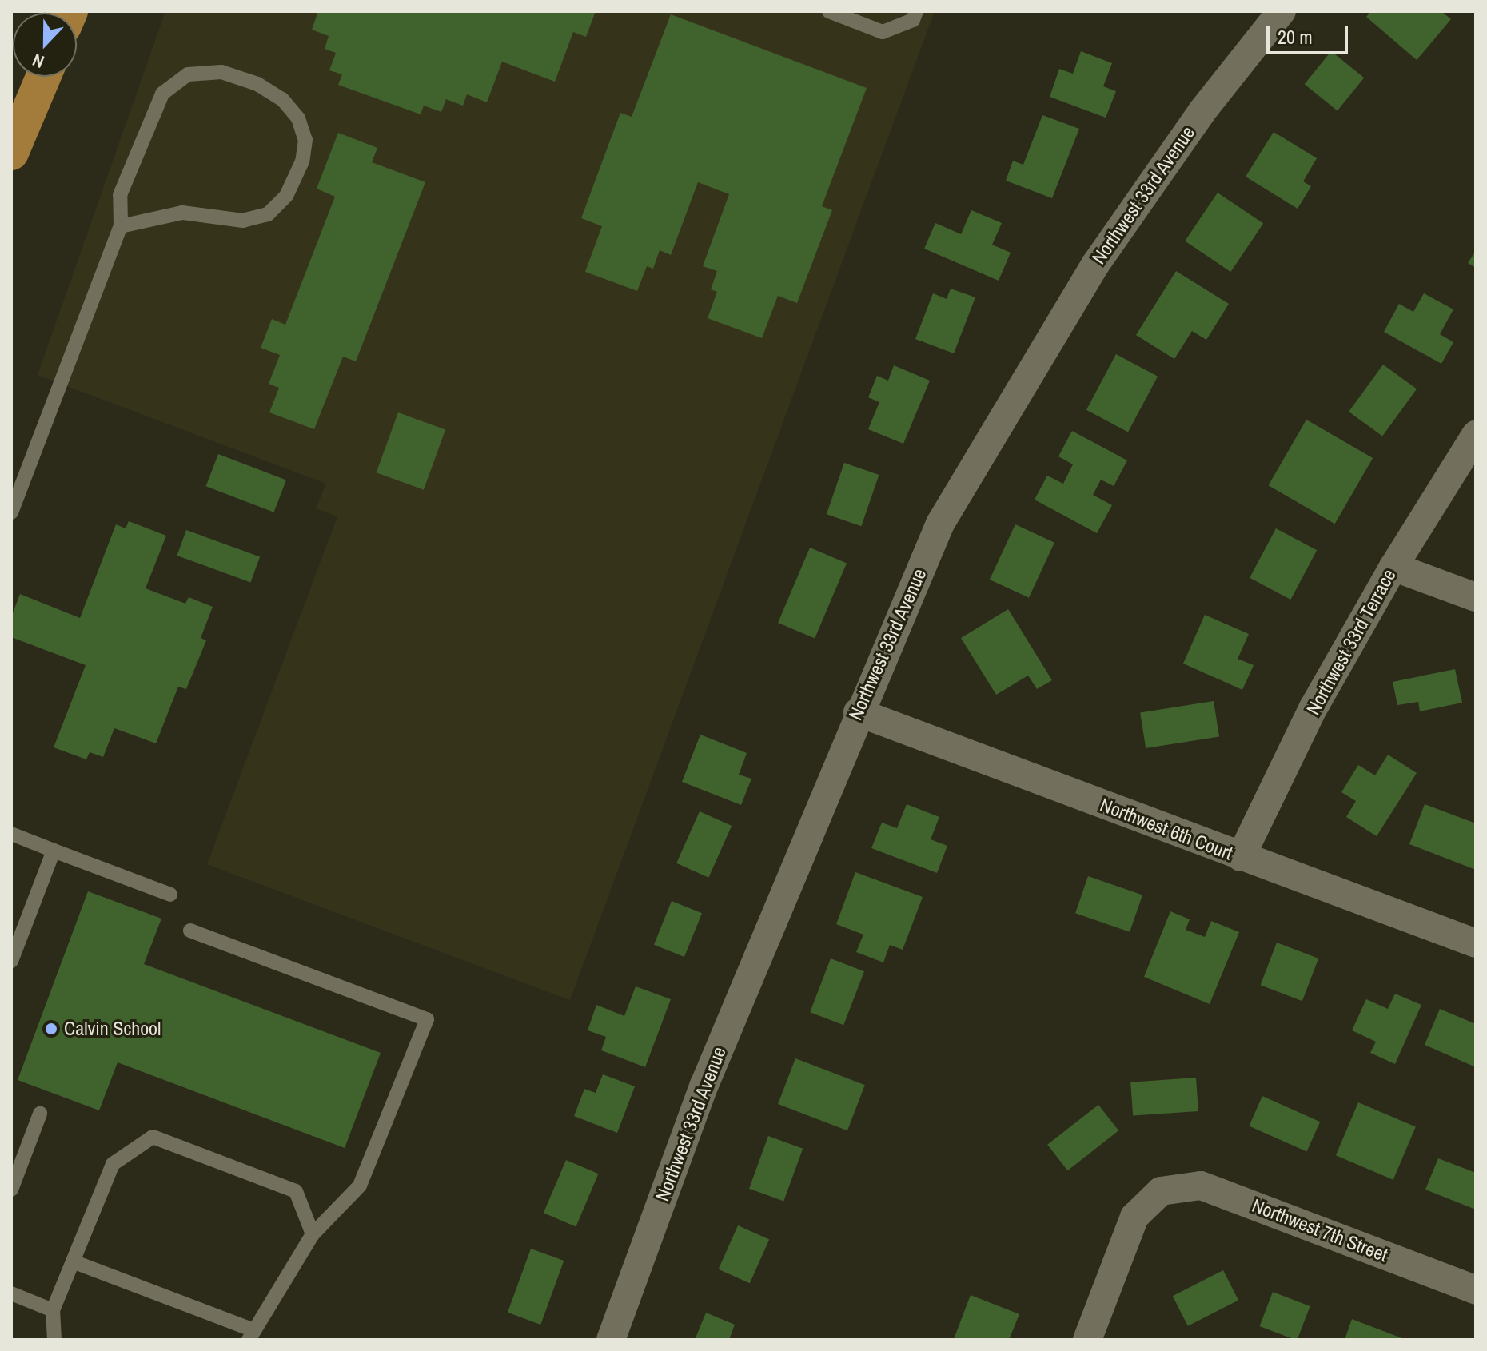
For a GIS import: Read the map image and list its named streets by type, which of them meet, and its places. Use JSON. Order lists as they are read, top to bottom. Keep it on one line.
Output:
{"streets":{"street":["Northwest 33rd Avenue","Northwest 33rd Terrace","Northwest 6th Court","Northwest 7th Street"]},"crossings":[["Northwest 33rd Avenue","Northwest 6th Court"],["Northwest 33rd Terrace","Northwest 6th Court"]],"places":["Calvin School"],"scale_bar":"20 m","north":"bottom"}
